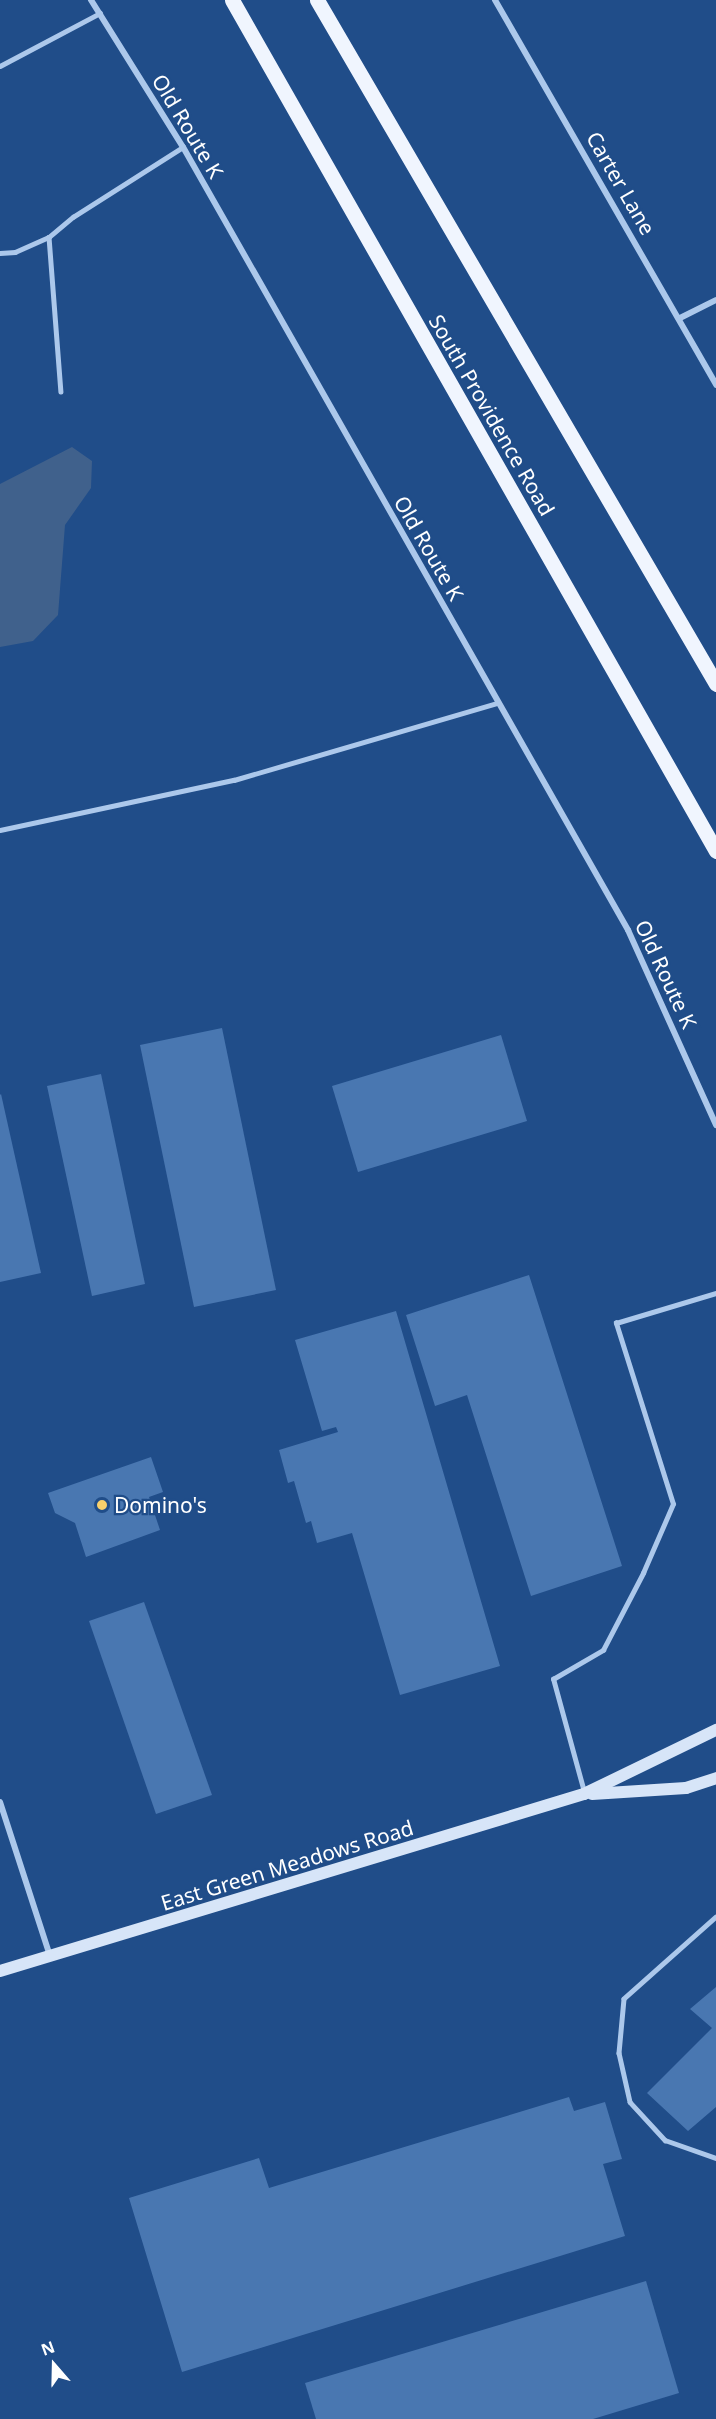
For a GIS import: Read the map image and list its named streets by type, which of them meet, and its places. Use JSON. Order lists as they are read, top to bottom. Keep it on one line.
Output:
{"streets":{"main road":["South Providence Road"],"street":["Old Route K","Carter Lane","East Green Meadows Road"]},"places":["Domino's"],"north":"top"}
